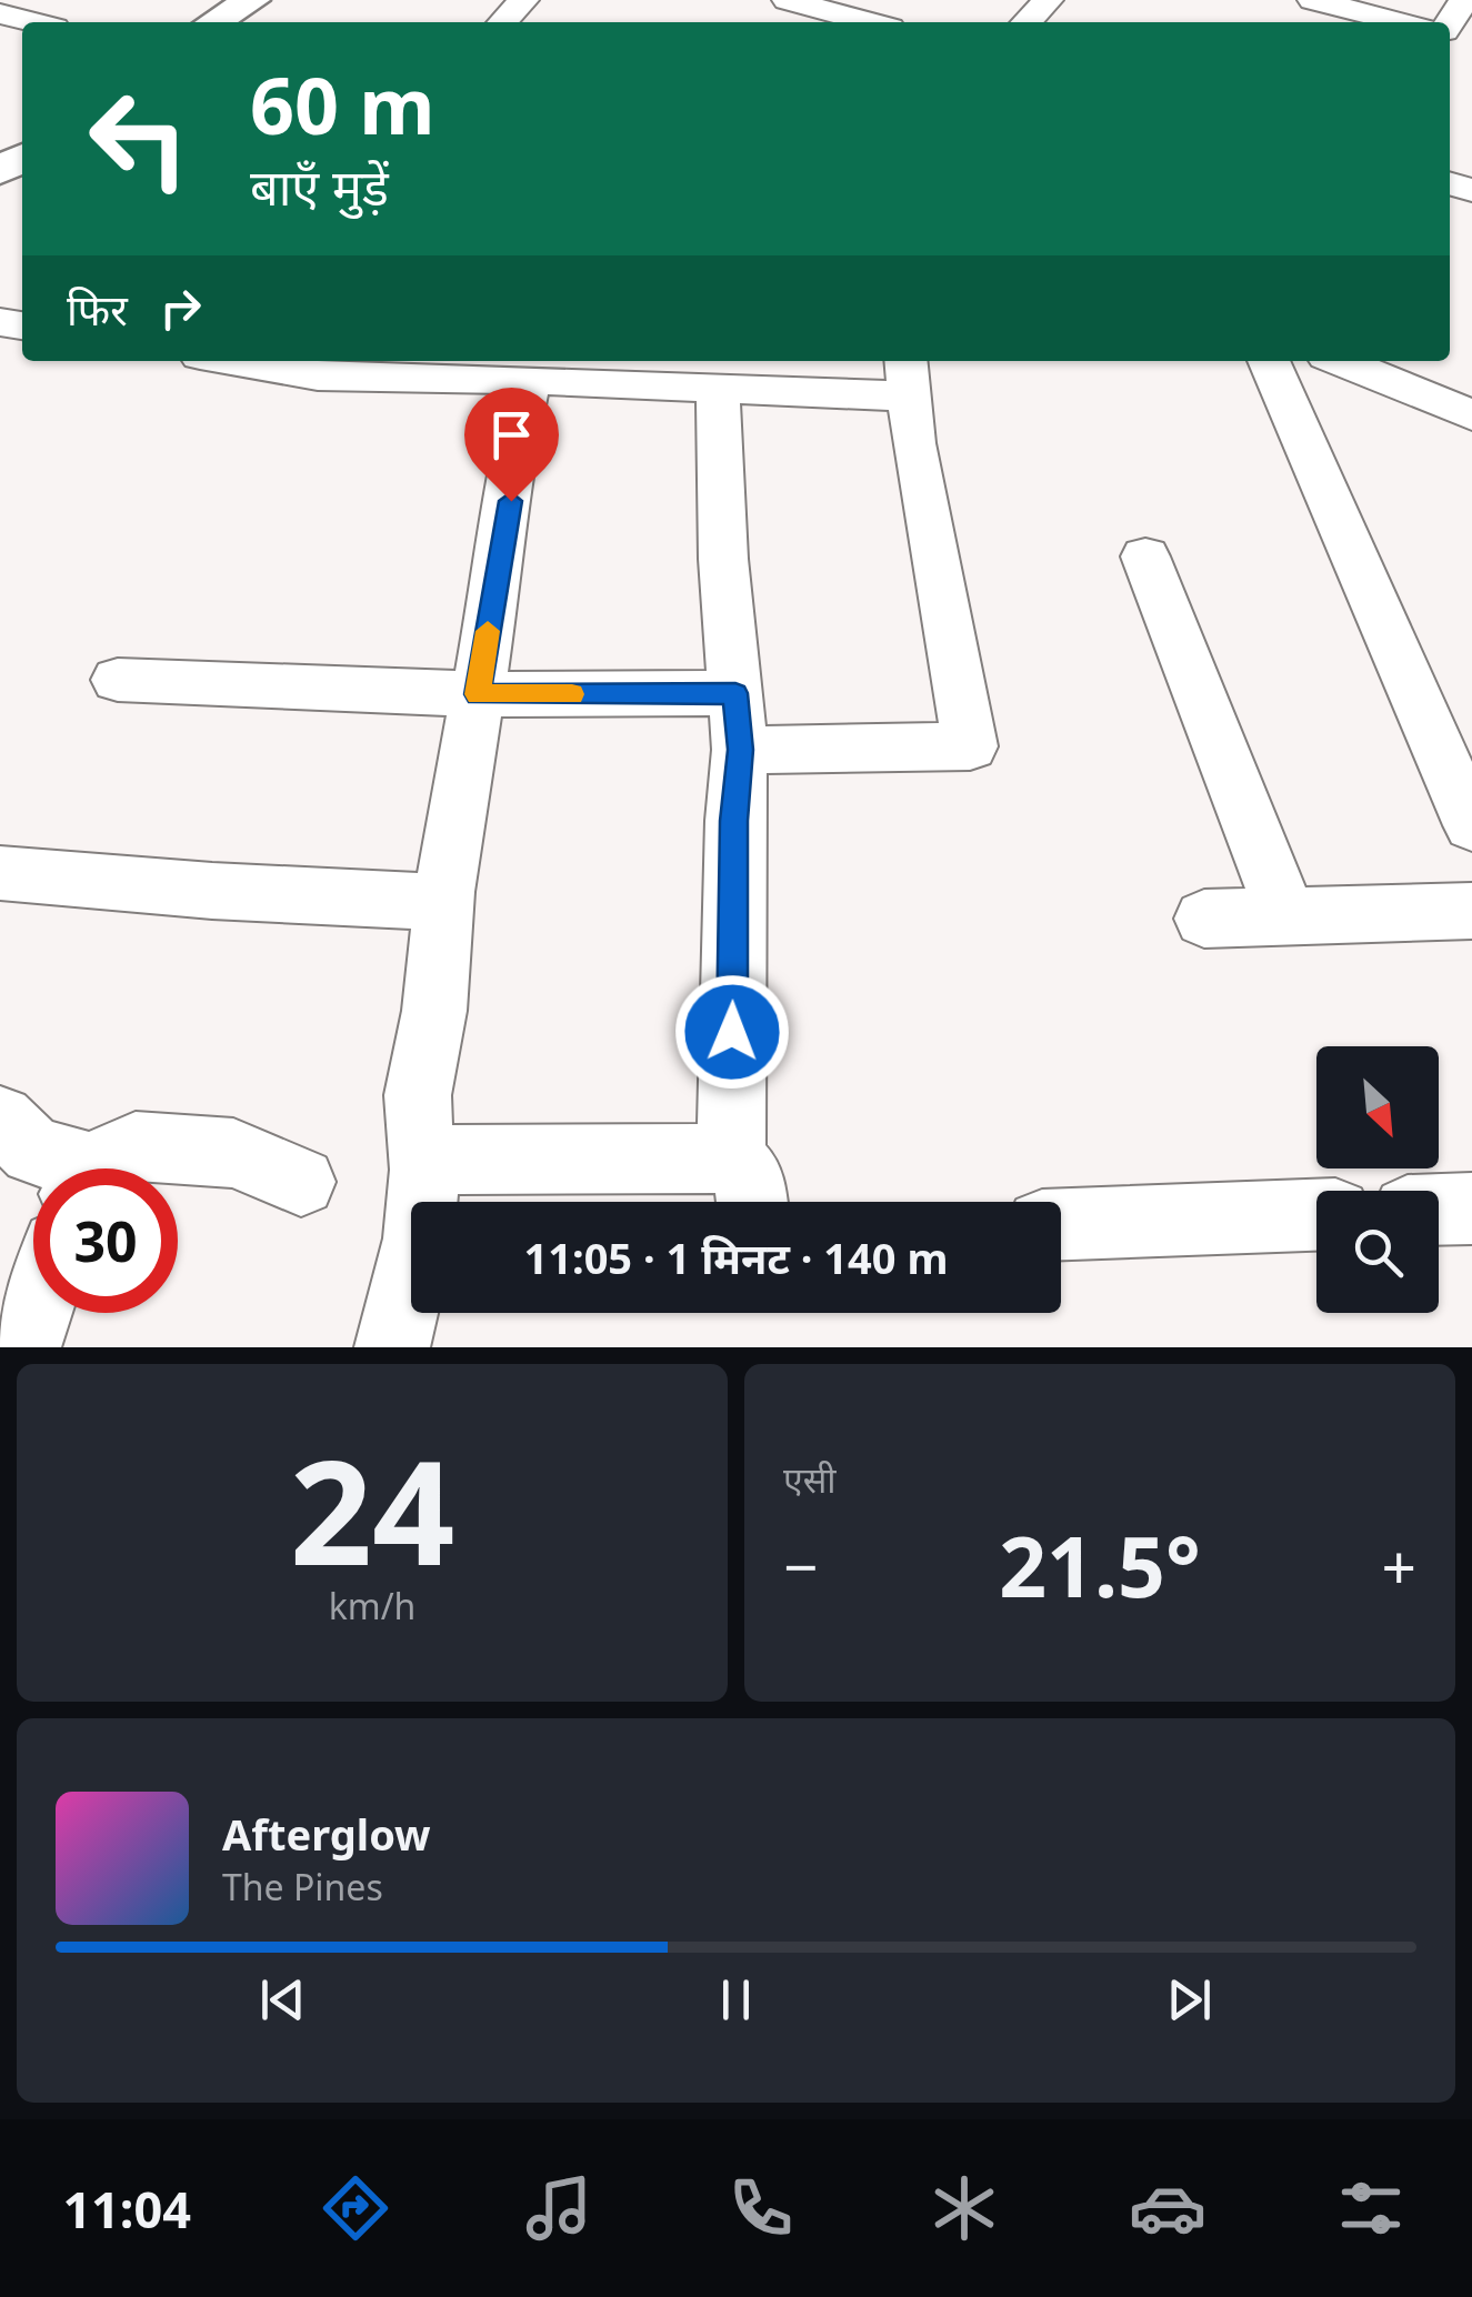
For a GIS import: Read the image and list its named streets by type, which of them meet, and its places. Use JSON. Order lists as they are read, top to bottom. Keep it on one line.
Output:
{"north":"bottom right","page":{"turn":["60 m","बाएँ मुड़ें"],"then":"फिर","limit":"30","trip":"11:05 · 1 मिनट · 140 m","tile":[["24","km/h"],"एसी"],"heat":["−","21.5°","+"],"song":["Afterglow","The Pines"],"tabs":"11:04"}}
